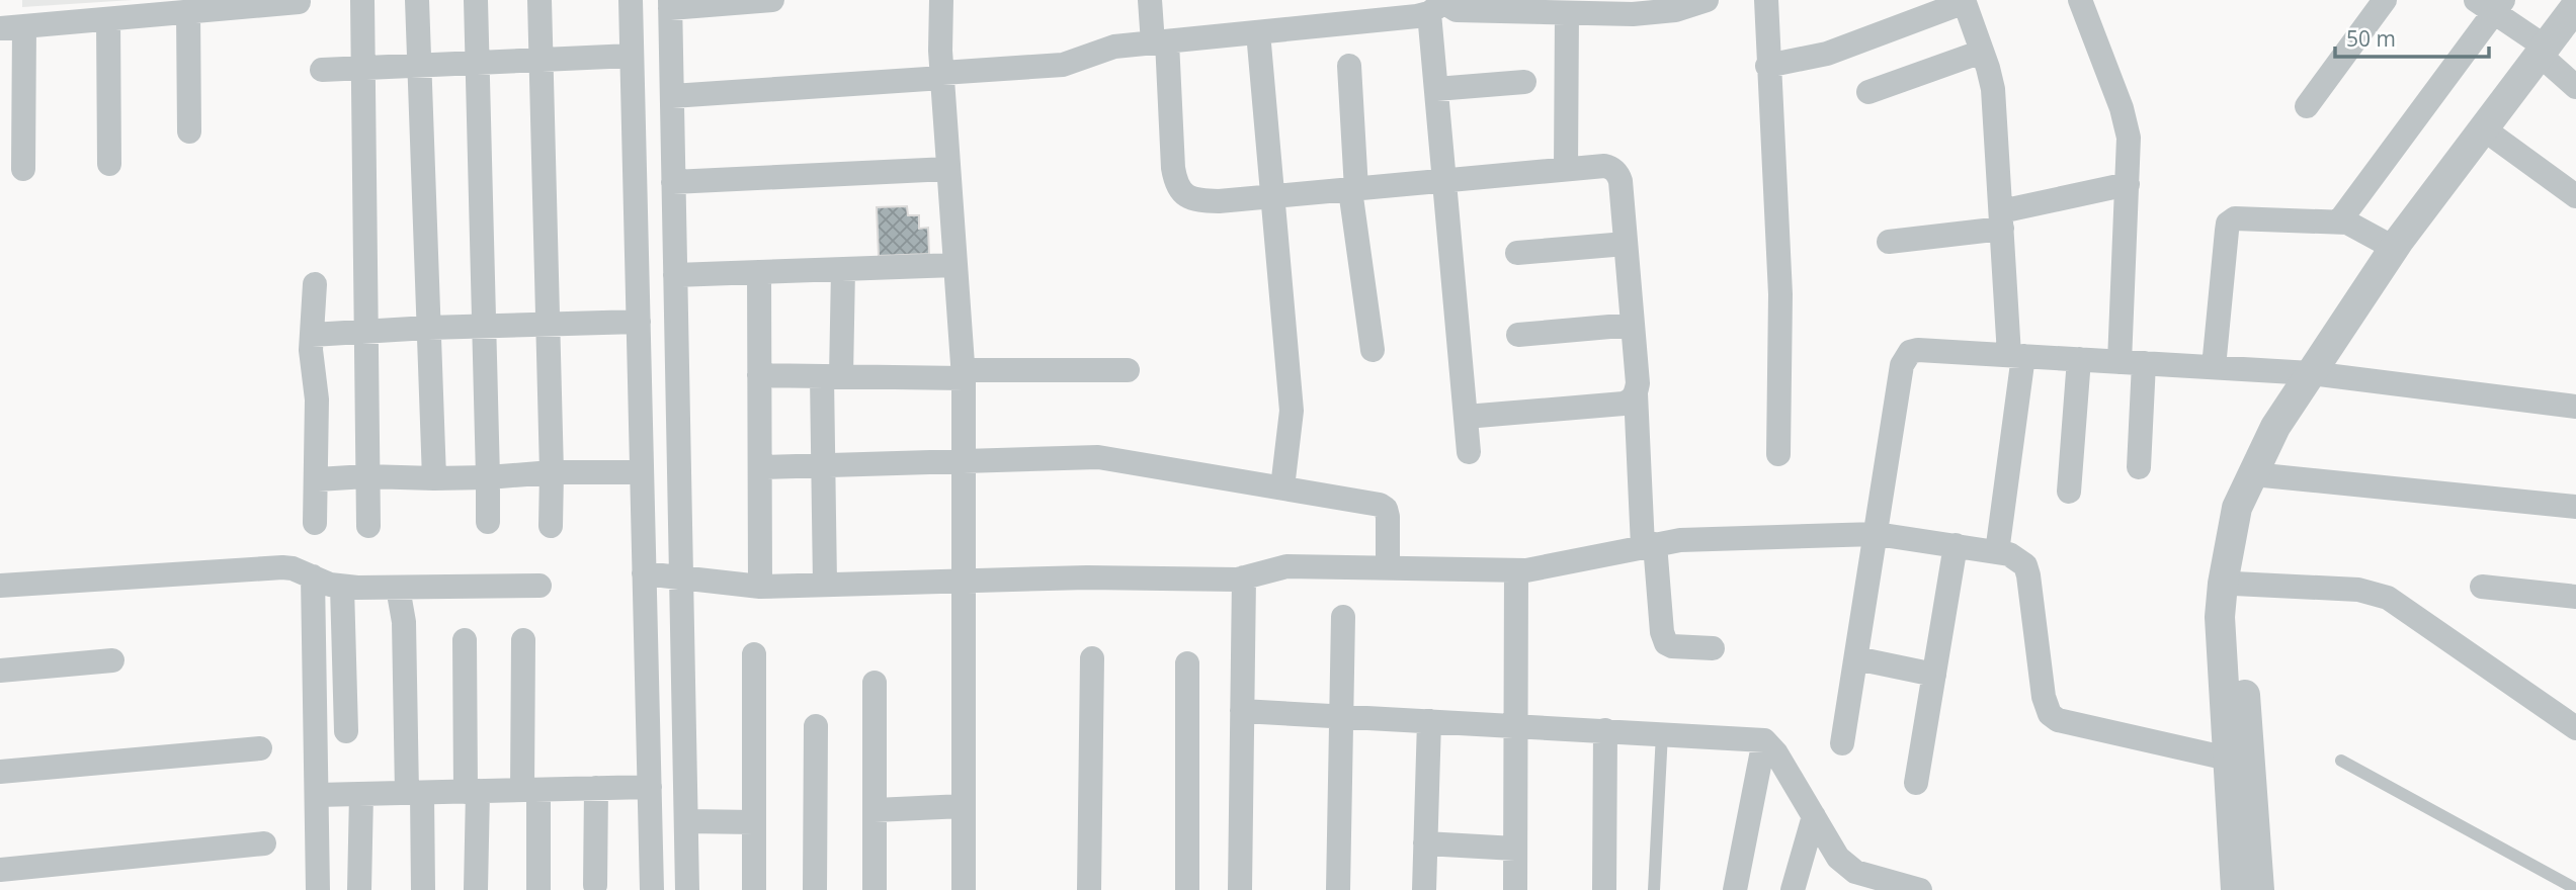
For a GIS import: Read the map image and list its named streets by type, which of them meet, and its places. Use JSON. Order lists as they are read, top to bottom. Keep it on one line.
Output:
{"scale_bar":"50 m"}
